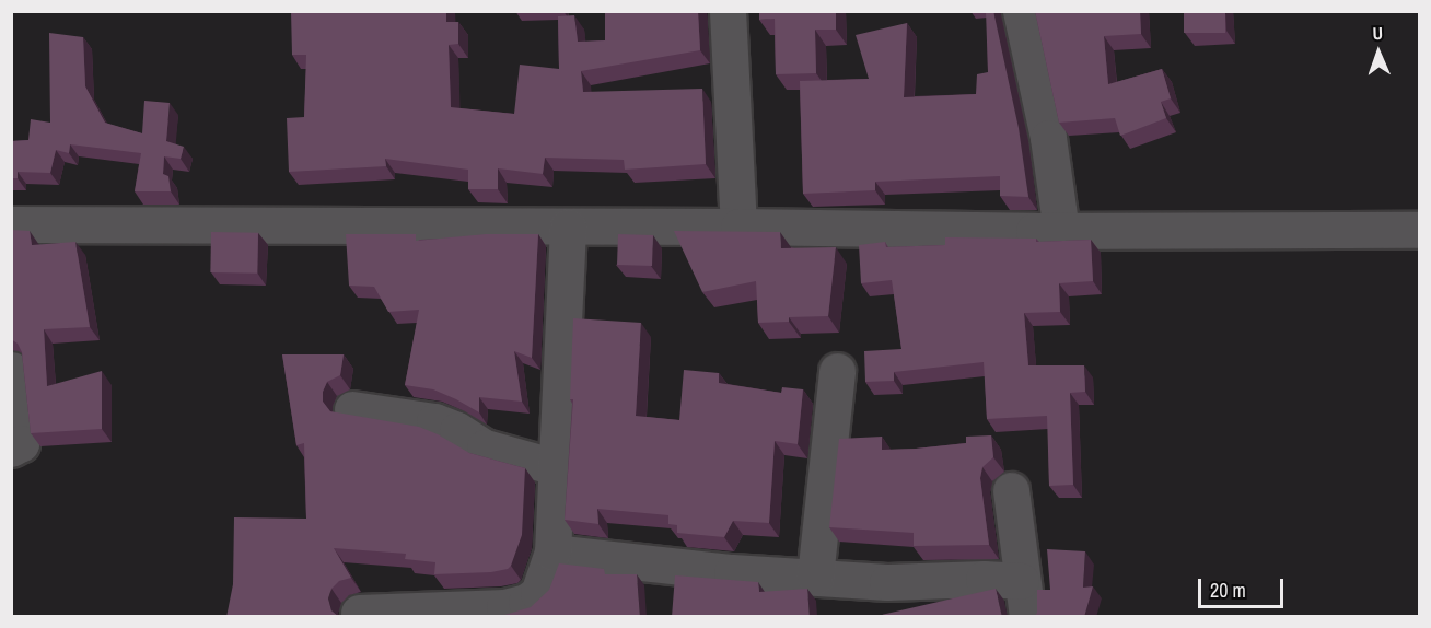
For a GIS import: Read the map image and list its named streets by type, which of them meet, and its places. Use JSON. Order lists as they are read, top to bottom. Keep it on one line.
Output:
{"scale_bar":"20 m","north":"top"}
